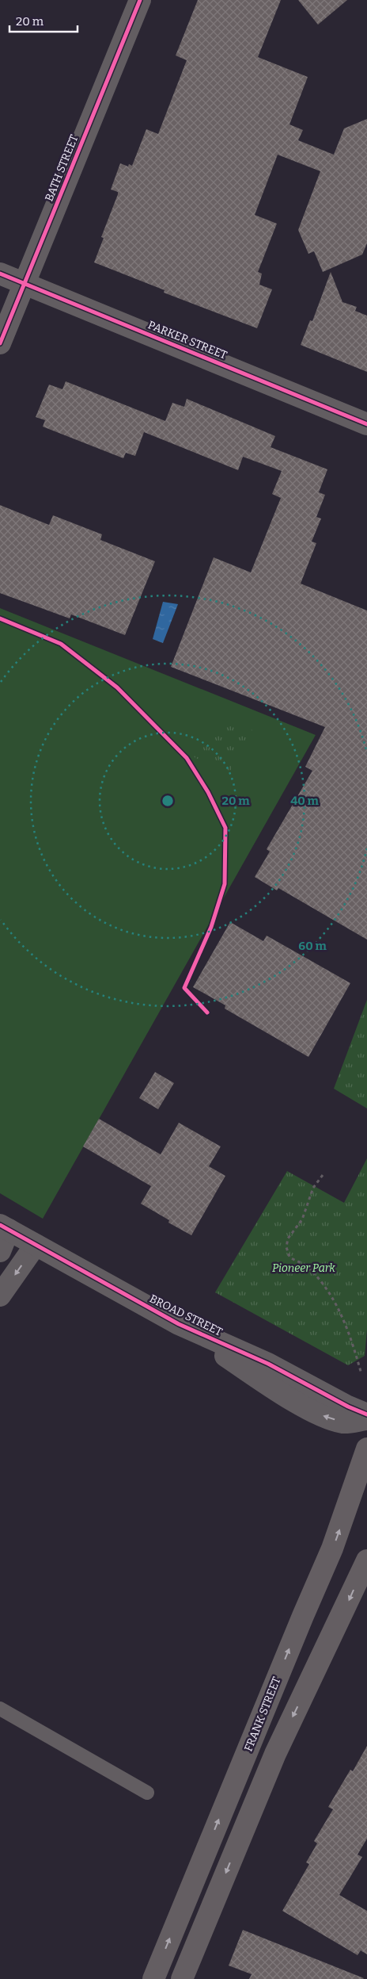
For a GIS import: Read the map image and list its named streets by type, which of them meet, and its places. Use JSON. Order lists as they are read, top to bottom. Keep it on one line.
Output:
{"streets":{"highway":["FRANK STREET"],"street":["BATH STREET","PARKER STREET","BROAD STREET"]},"crossings":[["BATH STREET","PARKER STREET"]],"parks":["Pioneer Park"],"scale_bar":"20 m","rings":["20 m","40 m","60 m"]}
